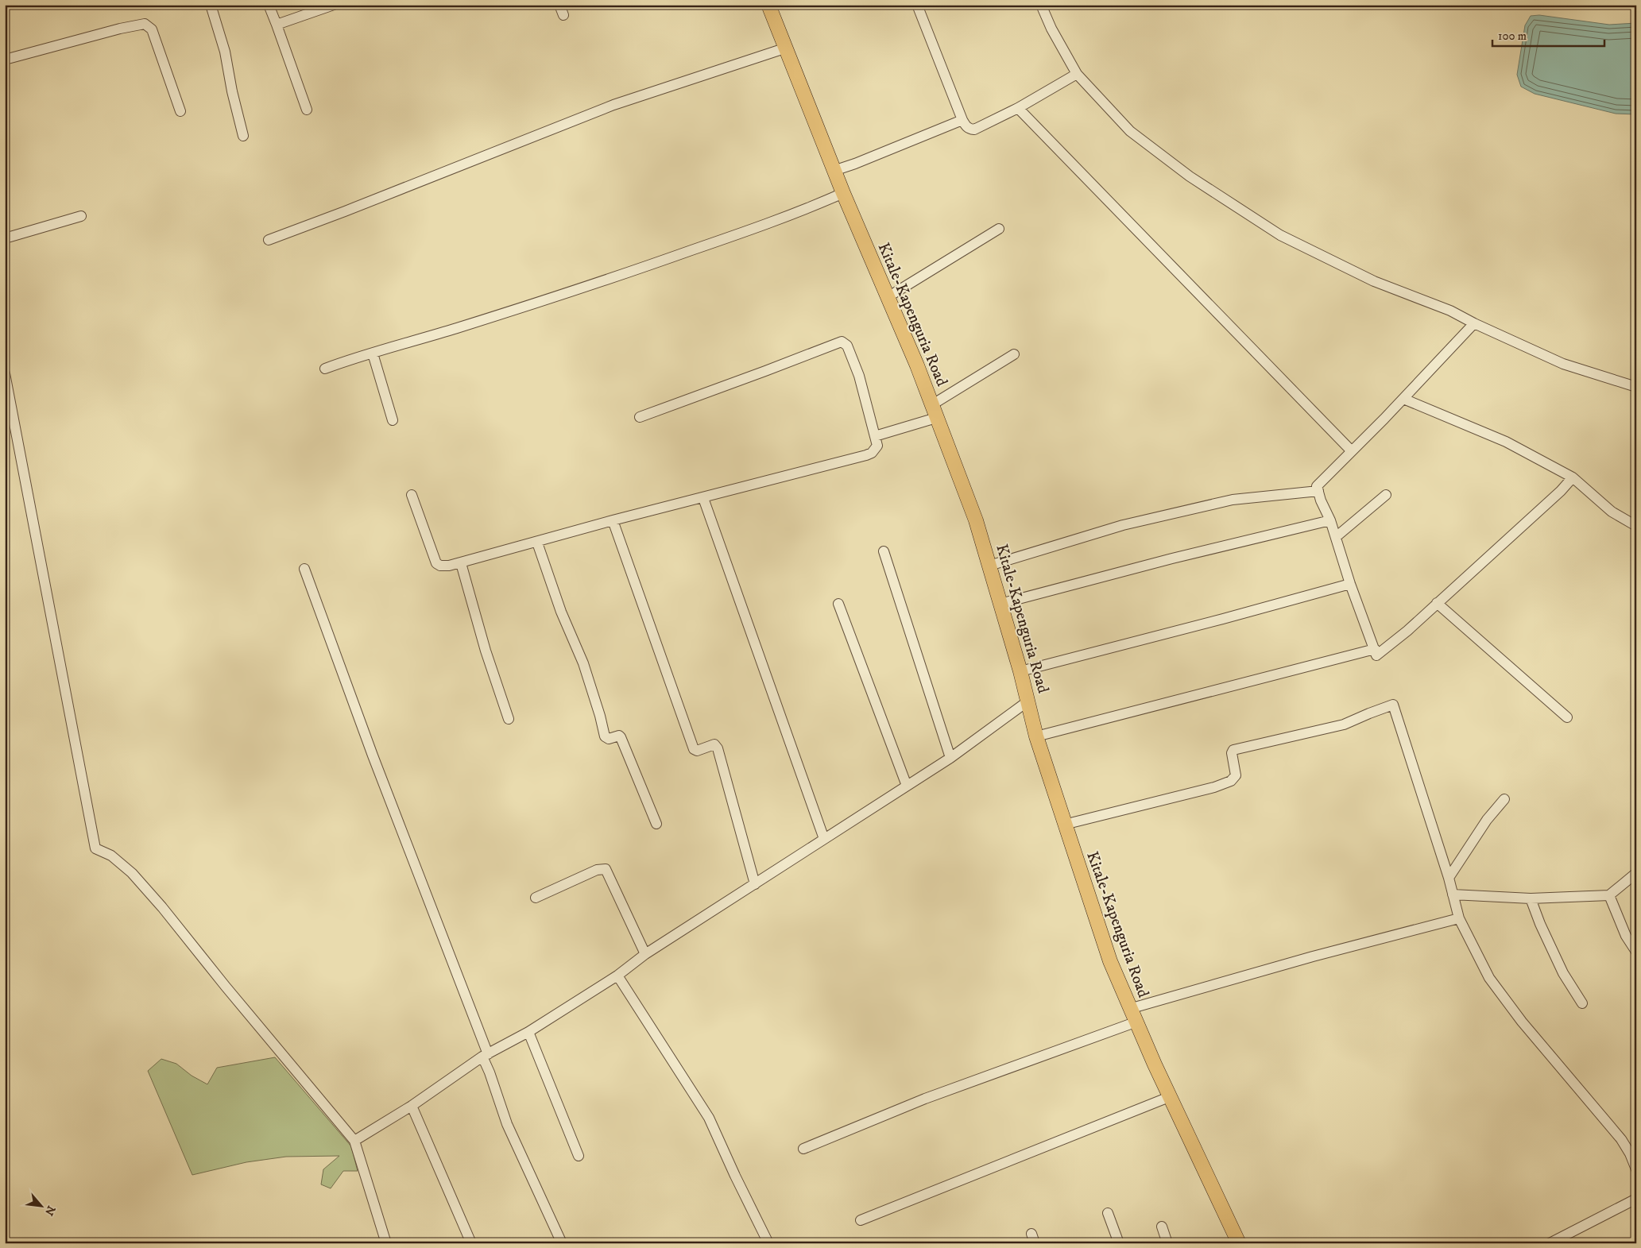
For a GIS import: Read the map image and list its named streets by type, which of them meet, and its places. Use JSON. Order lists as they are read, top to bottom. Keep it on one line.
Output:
{"streets":{"highway":["Kitale-Kapenguria Road"]},"scale_bar":"100 m","north":"bottom right"}
